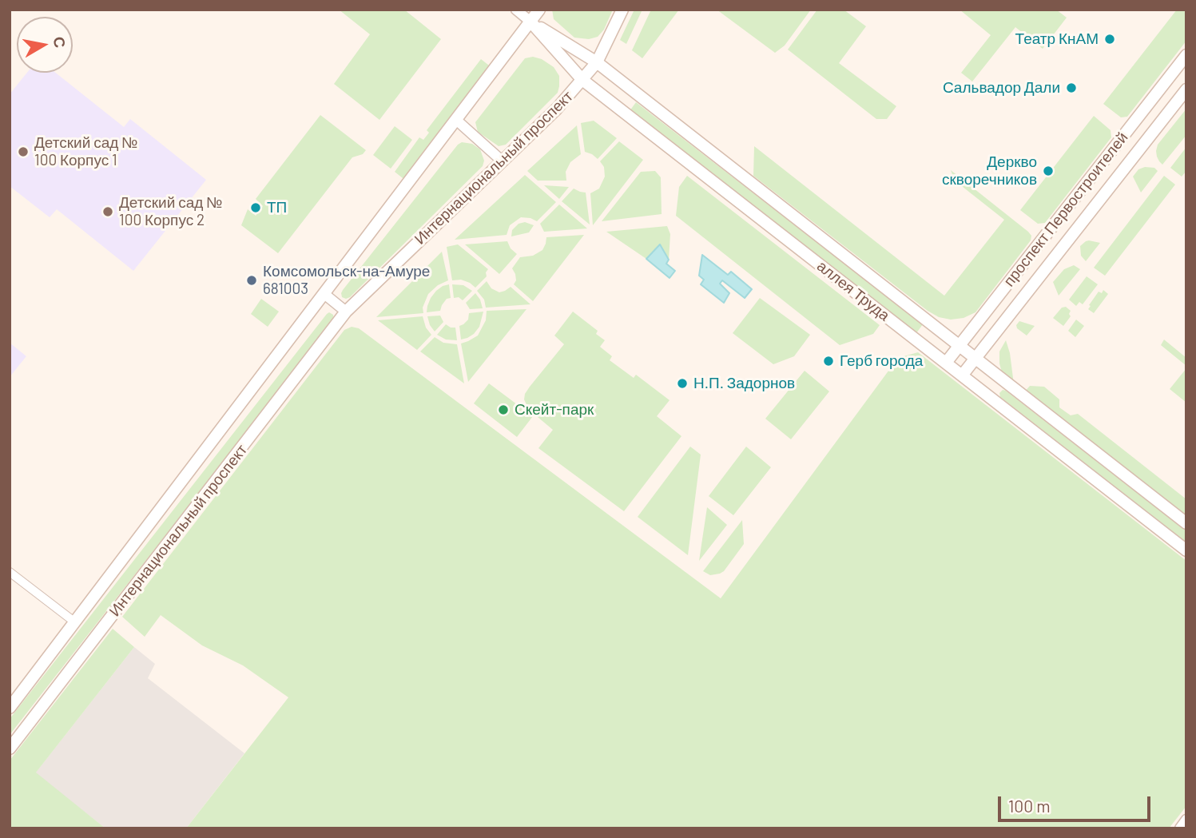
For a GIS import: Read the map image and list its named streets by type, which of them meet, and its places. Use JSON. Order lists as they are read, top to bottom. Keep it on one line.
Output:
{"streets":{"main road":["Интернациональный проспект","проспект Первостроителей","аллея Труда"]},"crossings":[["Интернациональный проспект","аллея Труда"],["проспект Первостроителей","аллея Труда"]],"places":["Театр КнАМ","Сальвадор Дали","Детский сад № 100 Корпус 1","Деркво скворечников","ТП","Детский сад № 100 Корпус 2","Комсомольск-на-Амуре 681003","Герб города","Н.П. Задорнов","Скейт-парк"],"scale_bar":"100 m","north":"right"}
